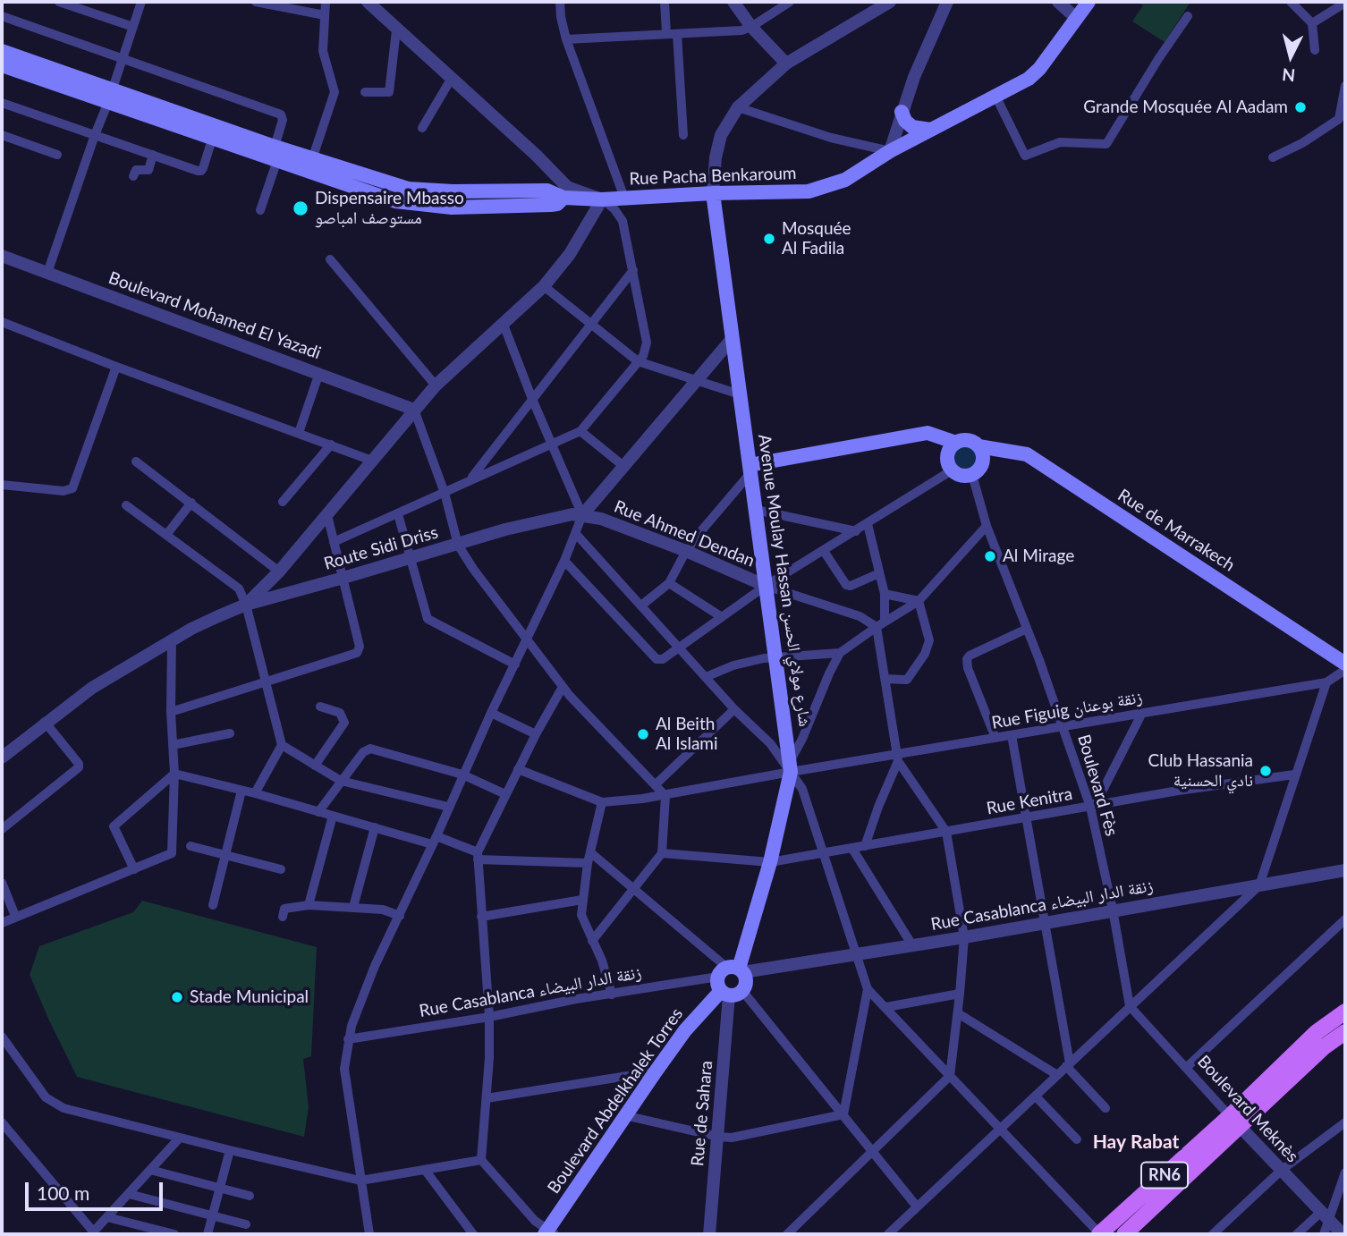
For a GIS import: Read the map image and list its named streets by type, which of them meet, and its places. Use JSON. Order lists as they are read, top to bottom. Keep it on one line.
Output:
{"streets":{"main road":["Rue Pacha Benkaroum","Rue de Marrakech","Avenue Moulay Hassan شارع مولاي الحسن","Boulevard Abdelkhalek Torres","RN6"],"street":["Boulevard Mohamed El Yazadi","Rue Ahmed Dendan","Route Sidi Driss","Rue Figuig زنقة بوعنان","Boulevard Fès","Rue Kenitra","Rue Casablanca زنقة الدار البيضاء","Boulevard Meknès","Rue de Sahara"]},"crossings":[["Rue Pacha Benkaroum","Avenue Moulay Hassan شارع مولاي الحسن"],["Rue de Marrakech","Boulevard Fès"],["Rue Ahmed Dendan","Route Sidi Driss"],["Rue Ahmed Dendan","Avenue Moulay Hassan شارع مولاي الحسن"],["Avenue Moulay Hassan شارع مولاي الحسن","Rue Figuig زنقة بوعنان"],["Avenue Moulay Hassan شارع مولاي الحسن","Rue Kenitra"],["Avenue Moulay Hassan شارع مولاي الحسن","Rue Casablanca زنقة الدار البيضاء"],["Avenue Moulay Hassan شارع مولاي الحسن","Boulevard Abdelkhalek Torres"],["Avenue Moulay Hassan شارع مولاي الحسن","Rue de Sahara"],["Rue Figuig زنقة بوعنان","Boulevard Fès"],["Boulevard Fès","Rue Kenitra"],["Boulevard Fès","Rue Casablanca زنقة الدار البيضاء"],["Boulevard Fès","Boulevard Meknès"],["Rue Casablanca زنقة الدار البيضاء","Boulevard Abdelkhalek Torres"],["Rue Casablanca زنقة الدار البيضاء","Rue de Sahara"],["Boulevard Abdelkhalek Torres","Rue de Sahara"],["Boulevard Meknès","RN6"]],"districts":["Hay Rabat"],"places":["Grande Mosquée Al Aadam","Dispensaire Mbasso مستوصف امباصو","Mosquée Al Fadila","Al Mirage","Al Beith Al Islami","Club Hassania نادي الحسنية","Stade Municipal"],"scale_bar":"100 m","north":"bottom"}
